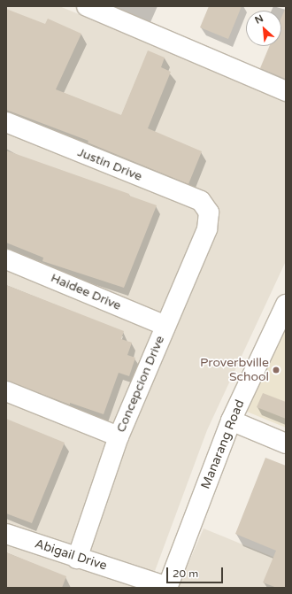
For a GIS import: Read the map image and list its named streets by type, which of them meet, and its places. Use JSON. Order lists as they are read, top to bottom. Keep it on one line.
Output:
{"streets":{"street":["Justin Drive","Haidee Drive","Concepcion Drive","Manarang Road","Abigail Drive"]},"crossings":[["Justin Drive","Concepcion Drive"],["Haidee Drive","Concepcion Drive"],["Concepcion Drive","Abigail Drive"],["Manarang Road","Abigail Drive"]],"places":["Proverbville School"],"scale_bar":"20 m","north":"top left"}
